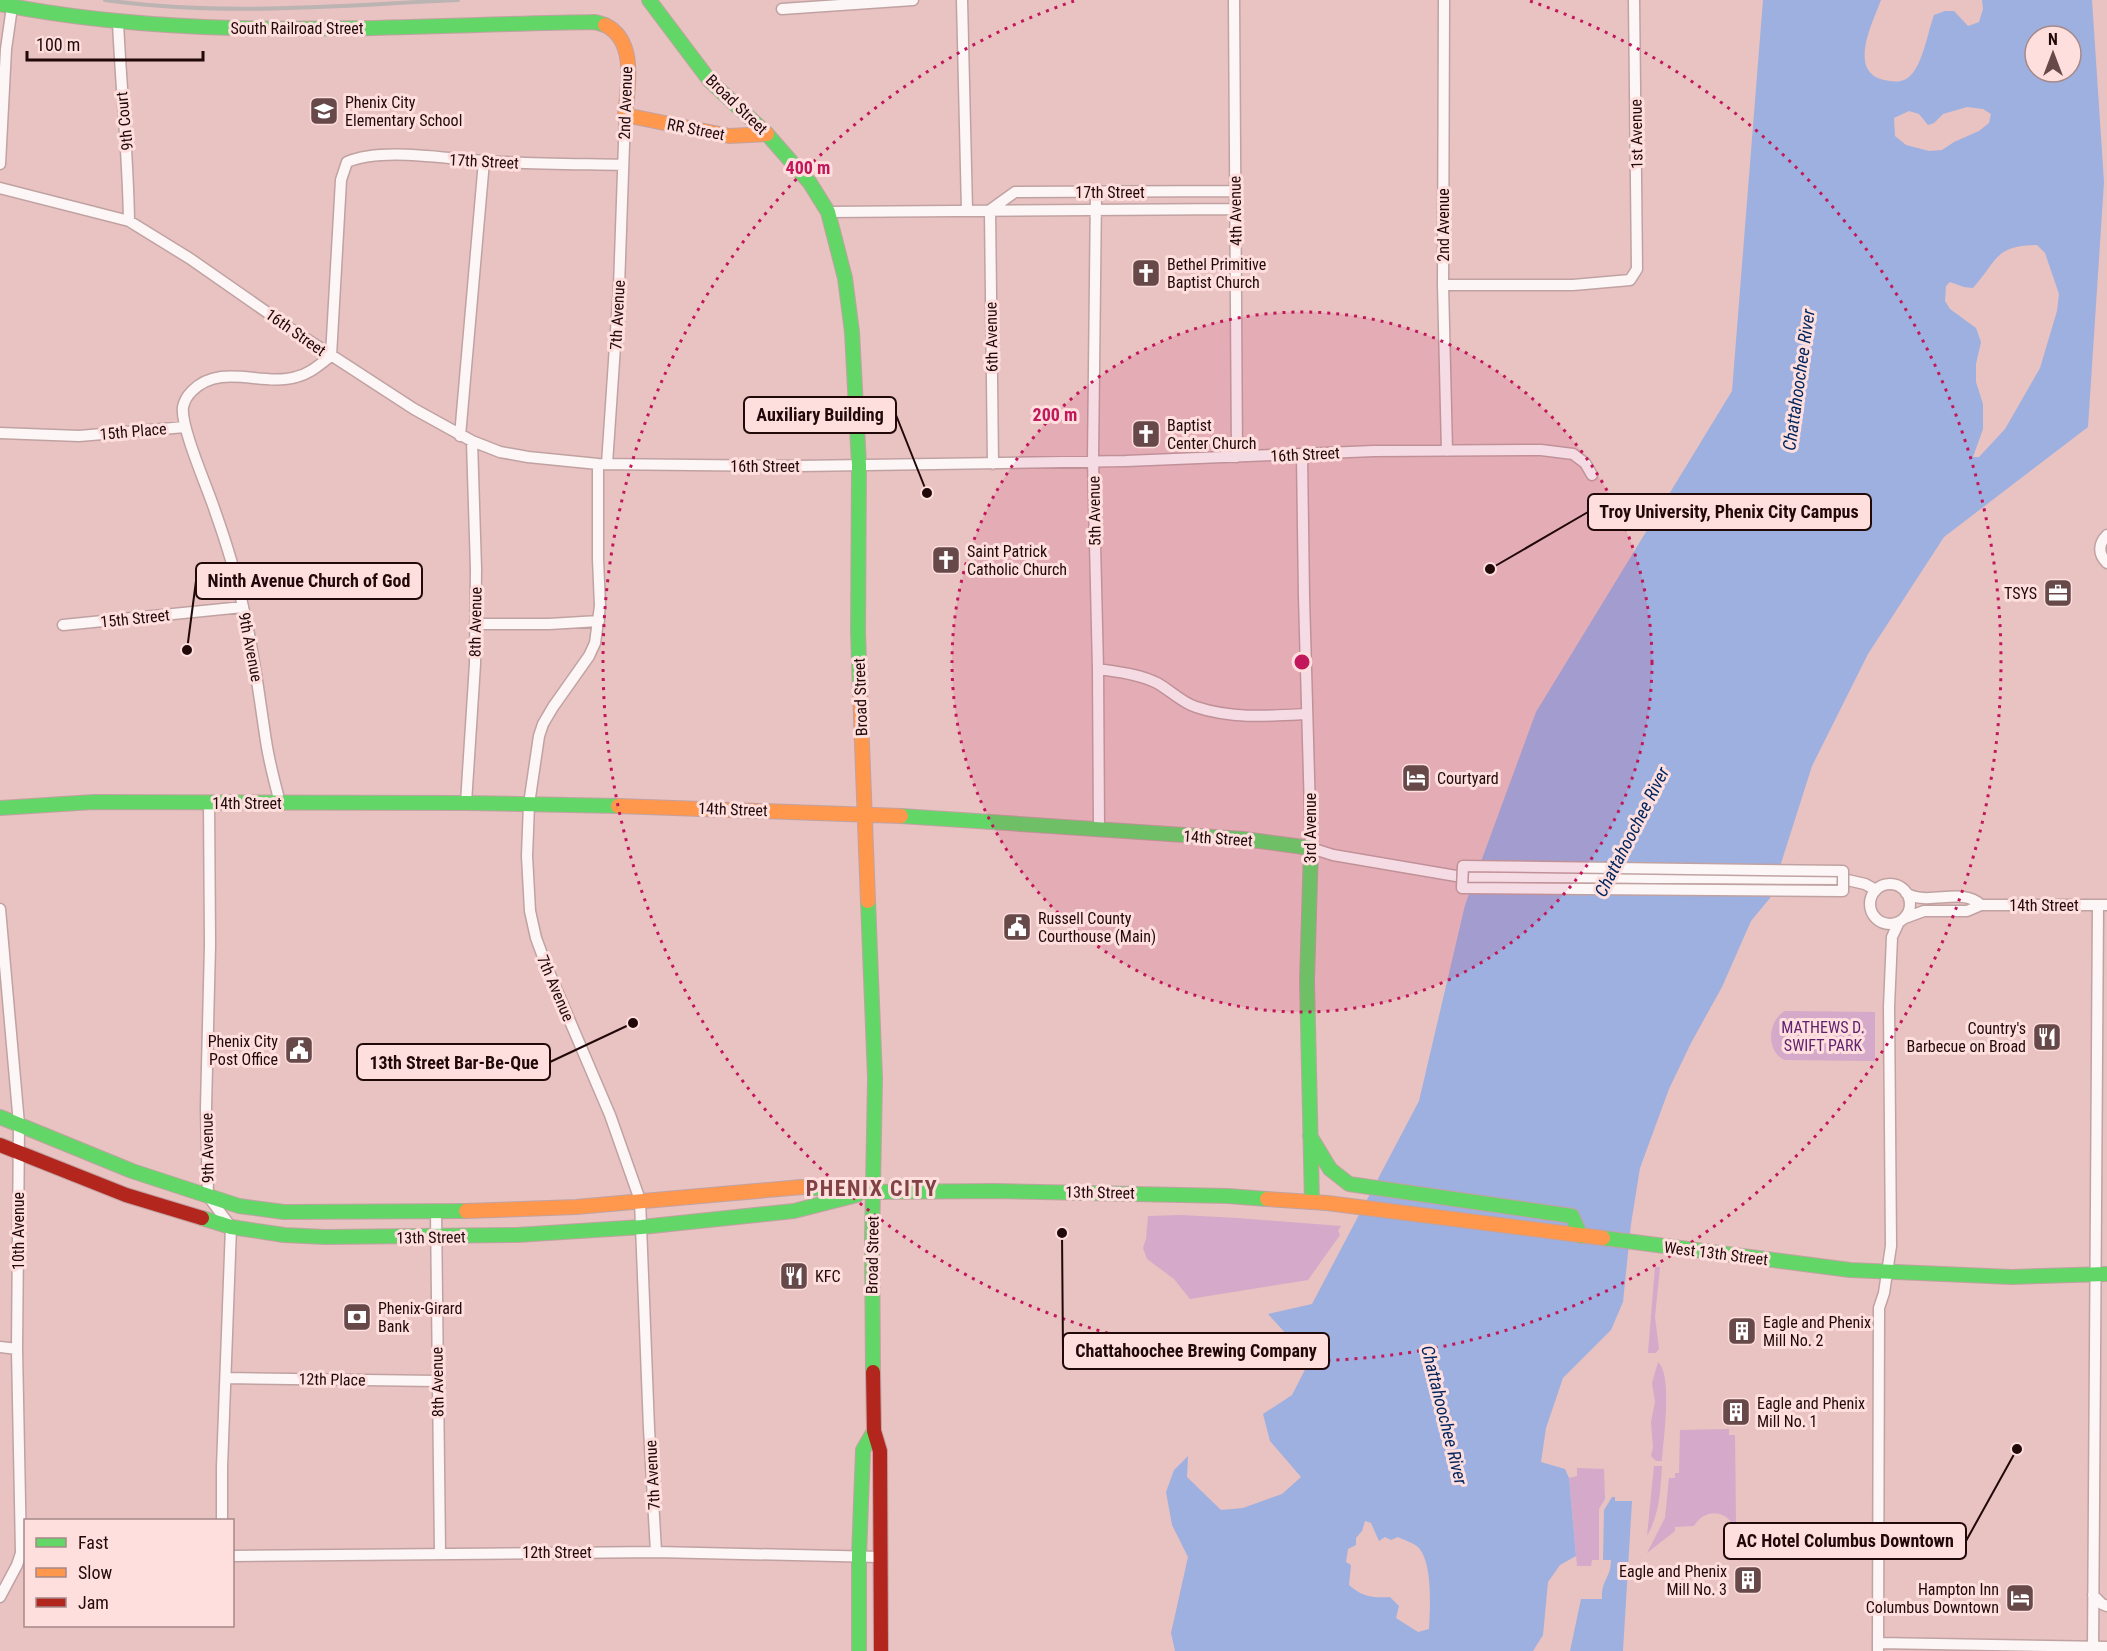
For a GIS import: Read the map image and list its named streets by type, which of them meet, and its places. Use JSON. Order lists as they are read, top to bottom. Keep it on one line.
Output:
{"streets":{"main road":["South Railroad Street","2nd Avenue","Broad Street","RR Street","14th Street","3rd Avenue","13th Street","West 13th Street"],"street":["9th Court","1st Avenue","17th Street","4th Avenue","7th Avenue","16th Street","6th Avenue","15th Place","5th Avenue","15th Street","8th Avenue","9th Avenue","10th Avenue","12th Place","12th Street"]},"crossings":[["South Railroad Street","2nd Avenue"],["South Railroad Street","9th Court"],["2nd Avenue","RR Street"],["2nd Avenue","1st Avenue"],["2nd Avenue","17th Street"],["2nd Avenue","7th Avenue"],["2nd Avenue","16th Street"],["Broad Street","RR Street"],["Broad Street","17th Street"],["Broad Street","16th Street"],["Broad Street","14th Street"],["Broad Street","13th Street"],["Broad Street","12th Street"],["9th Court","16th Street"],["17th Street","4th Avenue"],["17th Street","7th Avenue"],["17th Street","16th Street"],["17th Street","6th Avenue"],["17th Street","15th Place"],["17th Street","5th Avenue"],["4th Avenue","16th Street"],["7th Avenue","16th Street"],["7th Avenue","14th Street"],["7th Avenue","13th Street"],["7th Avenue","12th Street"],["16th Street","6th Avenue"],["16th Street","15th Place"],["16th Street","5th Avenue"],["16th Street","8th Avenue"],["16th Street","3rd Avenue"],["15th Place","9th Avenue"],["5th Avenue","14th Street"],["15th Street","9th Avenue"],["8th Avenue","14th Street"],["8th Avenue","13th Street"],["8th Avenue","12th Place"],["8th Avenue","12th Street"],["9th Avenue","14th Street"],["9th Avenue","13th Street"],["14th Street","3rd Avenue"],["3rd Avenue","13th Street"],["13th Street","10th Avenue"],["13th Street","West 13th Street"]],"districts":["PHENIX CITY"],"water":["Chattahoochee River"],"parks":["MATHEWS D. SWIFT PARK"],"places":{"school or university":["Phenix City Elementary School"],"church":["Bethel Primitive Baptist Church","Baptist Center Church","Saint Patrick Catholic Church"],"other":["Auxiliary Building","Troy University, Phenix City Campus","Ninth Avenue Church of God","13th Street Bar-Be-Que","Chattahoochee Brewing Company","AC Hotel Columbus Downtown"],"office":["TSYS"],"hotel":["Courtyard","Hampton Inn Columbus Downtown"],"public building":["Russell County Courthouse (Main)","Phenix City Post Office"],"restaurant":["Country's Barbecue on Broad","KFC"],"bank":["Phenix-Girard Bank"],"building":["Eagle and Phenix Mill No. 2","Eagle and Phenix Mill No. 1","Eagle and Phenix Mill No. 3"]},"legend":["Fast","Slow","Jam"],"scale_bar":"100 m","north":"top","rings":["400 m","200 m"]}
